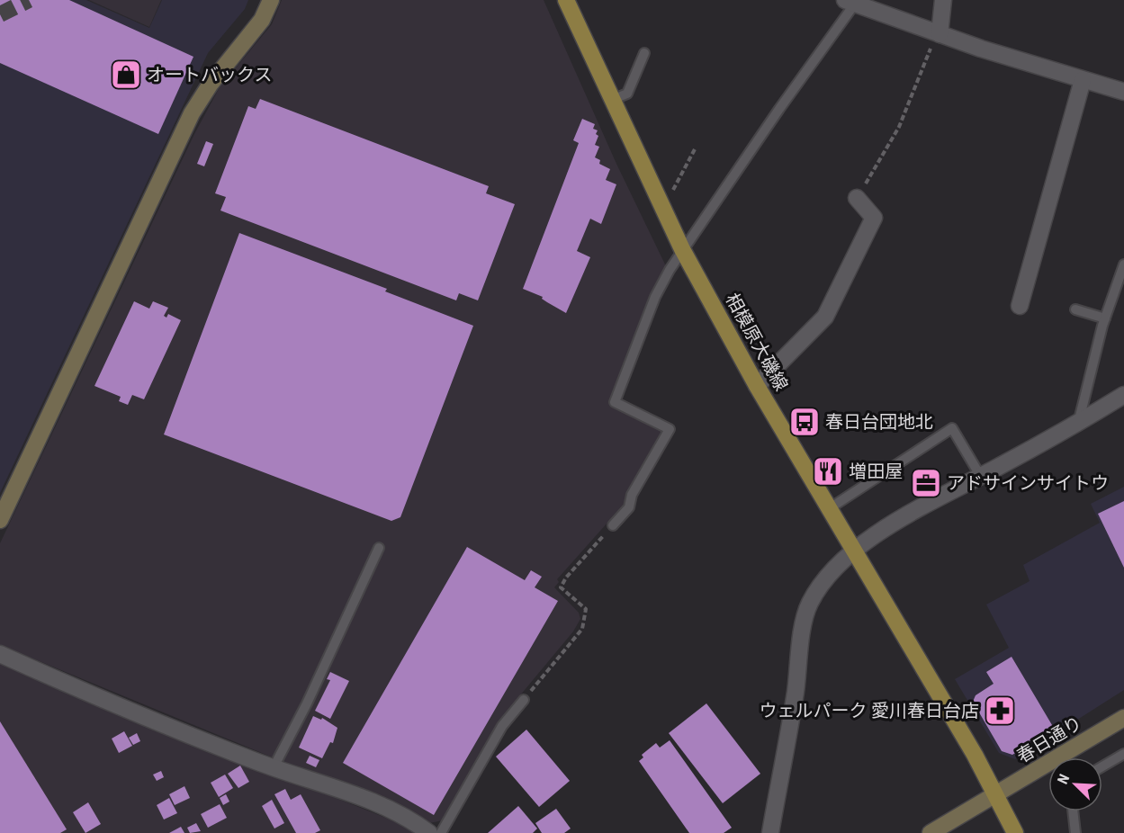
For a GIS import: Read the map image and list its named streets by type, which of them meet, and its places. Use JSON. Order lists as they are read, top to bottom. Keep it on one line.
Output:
{"streets":{"main road":["相模原大磯線"],"street":["春日通り"]},"crossings":[["相模原大磯線","春日通り"]],"places":{"shop":["オートバックス"],"bus stop":["春日台団地北"],"restaurant":["増田屋"],"office":["アドサインサイトウ"],"pharmacy":["ウェルパーク 愛川春日台店"]},"north":"top left"}
